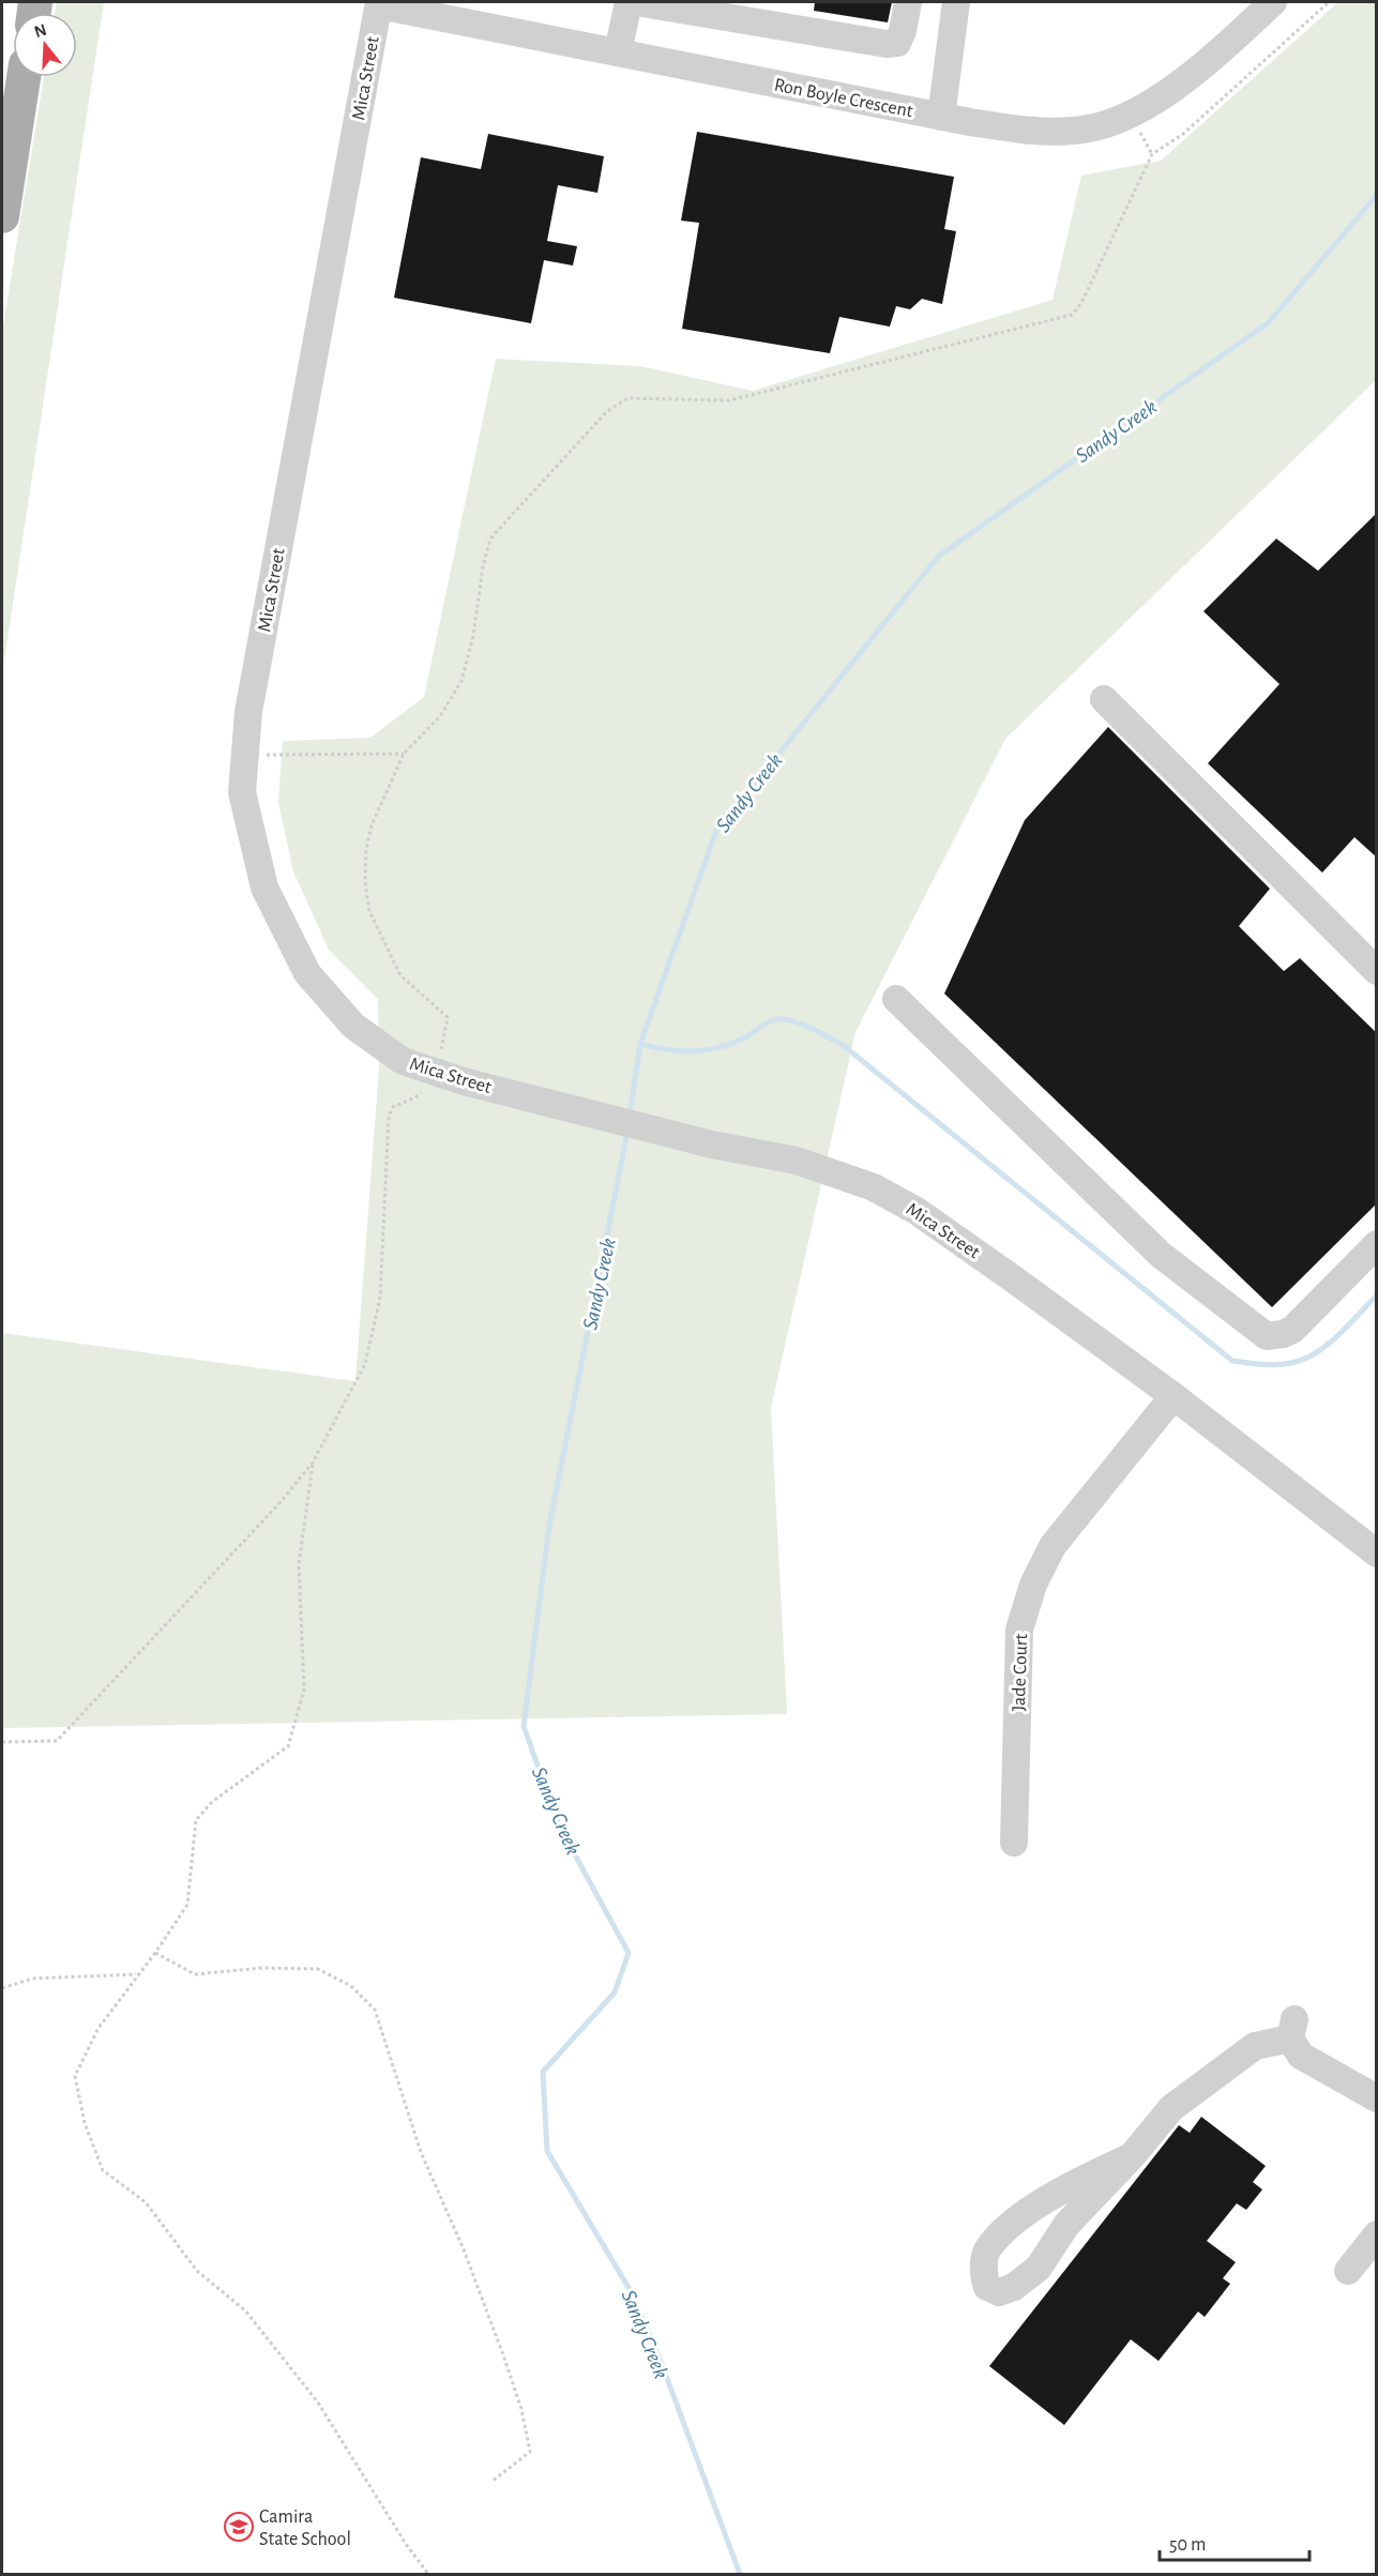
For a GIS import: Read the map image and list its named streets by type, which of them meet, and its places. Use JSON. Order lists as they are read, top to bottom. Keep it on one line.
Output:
{"streets":{"street":["Mica Street","Ron Boyle Crescent","Jade Court"]},"crossings":[["Mica Street","Ron Boyle Crescent"],["Mica Street","Jade Court"]],"water":["Sandy Creek"],"places":{"school or university":["Camira State School"]},"scale_bar":"50 m","north":"top"}
